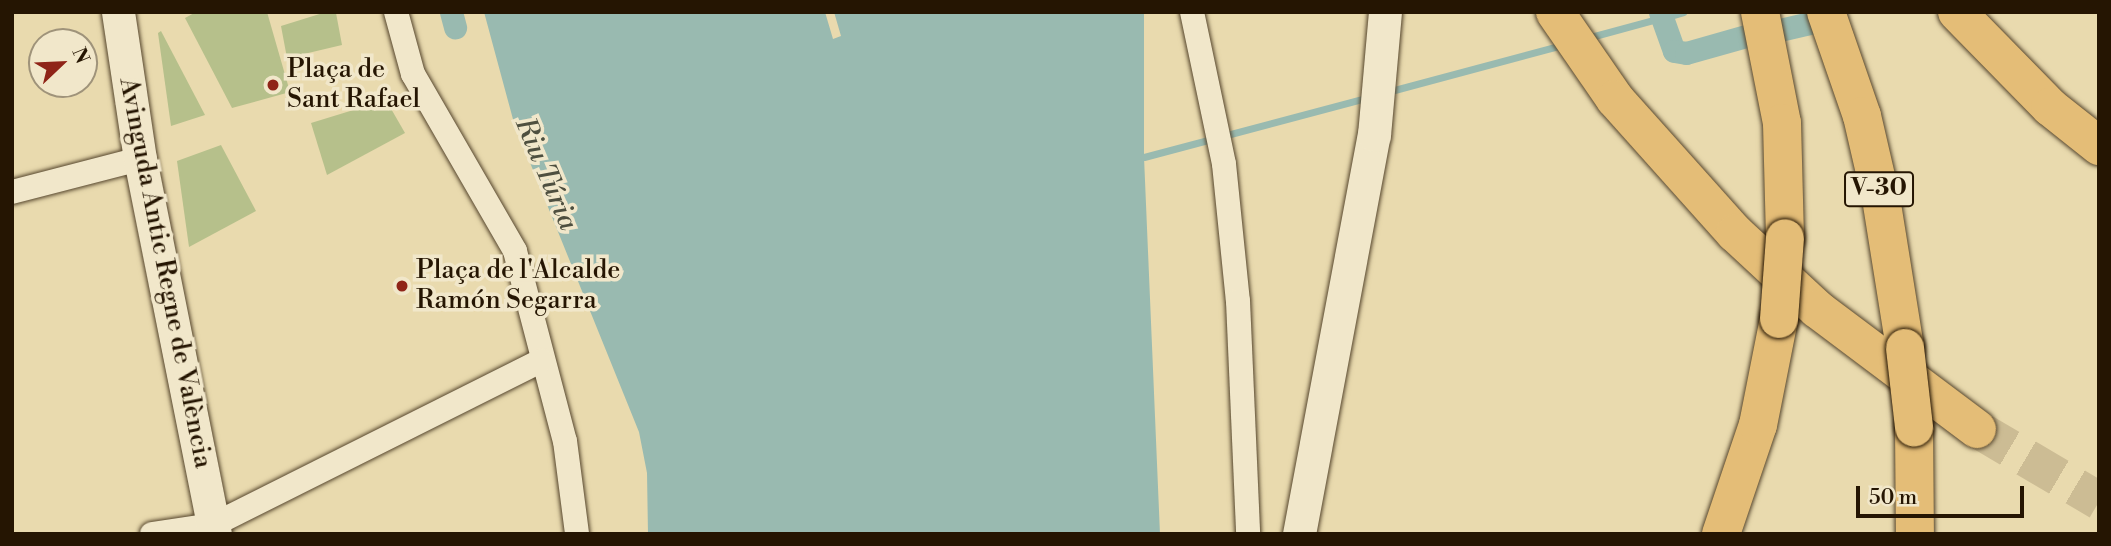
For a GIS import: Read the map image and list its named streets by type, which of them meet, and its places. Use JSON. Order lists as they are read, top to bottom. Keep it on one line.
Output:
{"streets":{"highway":["V-30"],"main road":["Avinguda Antic Regne de València"]},"water":["Riu Túria"],"places":["Plaça de Sant Rafael","Plaça de l'Alcalde Ramón Segarra"],"scale_bar":"50 m","north":"top right"}
